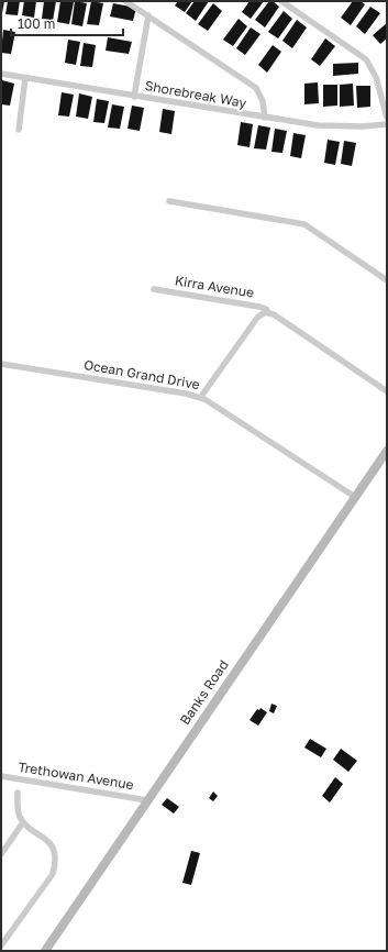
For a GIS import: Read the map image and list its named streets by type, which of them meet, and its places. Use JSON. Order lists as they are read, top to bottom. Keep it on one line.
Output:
{"streets":{"street":["Shorebreak Way","Kirra Avenue","Ocean Grand Drive","Banks Road","Trethowan Avenue"]},"crossings":[["Ocean Grand Drive","Banks Road"],["Banks Road","Trethowan Avenue"]],"scale_bar":"100 m"}
